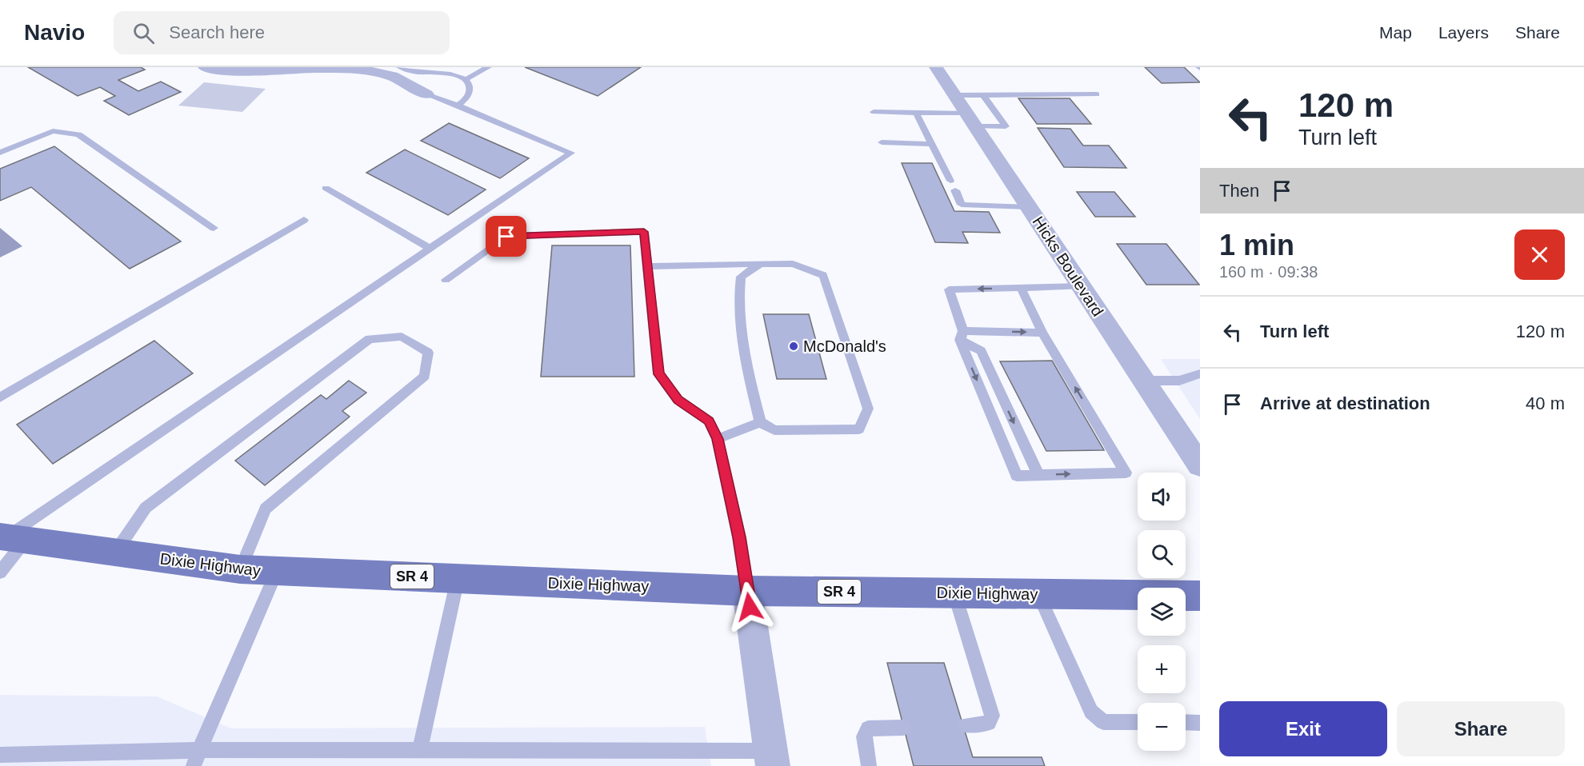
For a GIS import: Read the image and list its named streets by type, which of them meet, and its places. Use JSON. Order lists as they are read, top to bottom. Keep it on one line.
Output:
{"streets":{"main road":["Dixie Highway","SR 4"],"street":["Hicks Boulevard"]},"places":["McDonald's"],"page":{"header":"Navio","search":"Search here","nav":["Map","Layers","Share"],"turn":["120 m","Turn left"],"then":"Then","heading":["1 min","160 m · 09:38"],"list":[{"name":"Turn left","value":"120 m"},{"name":"Arrive at destination","value":"40 m"}],"map_buttons":["+","−"],"buttons":["Exit","Share"]}}
